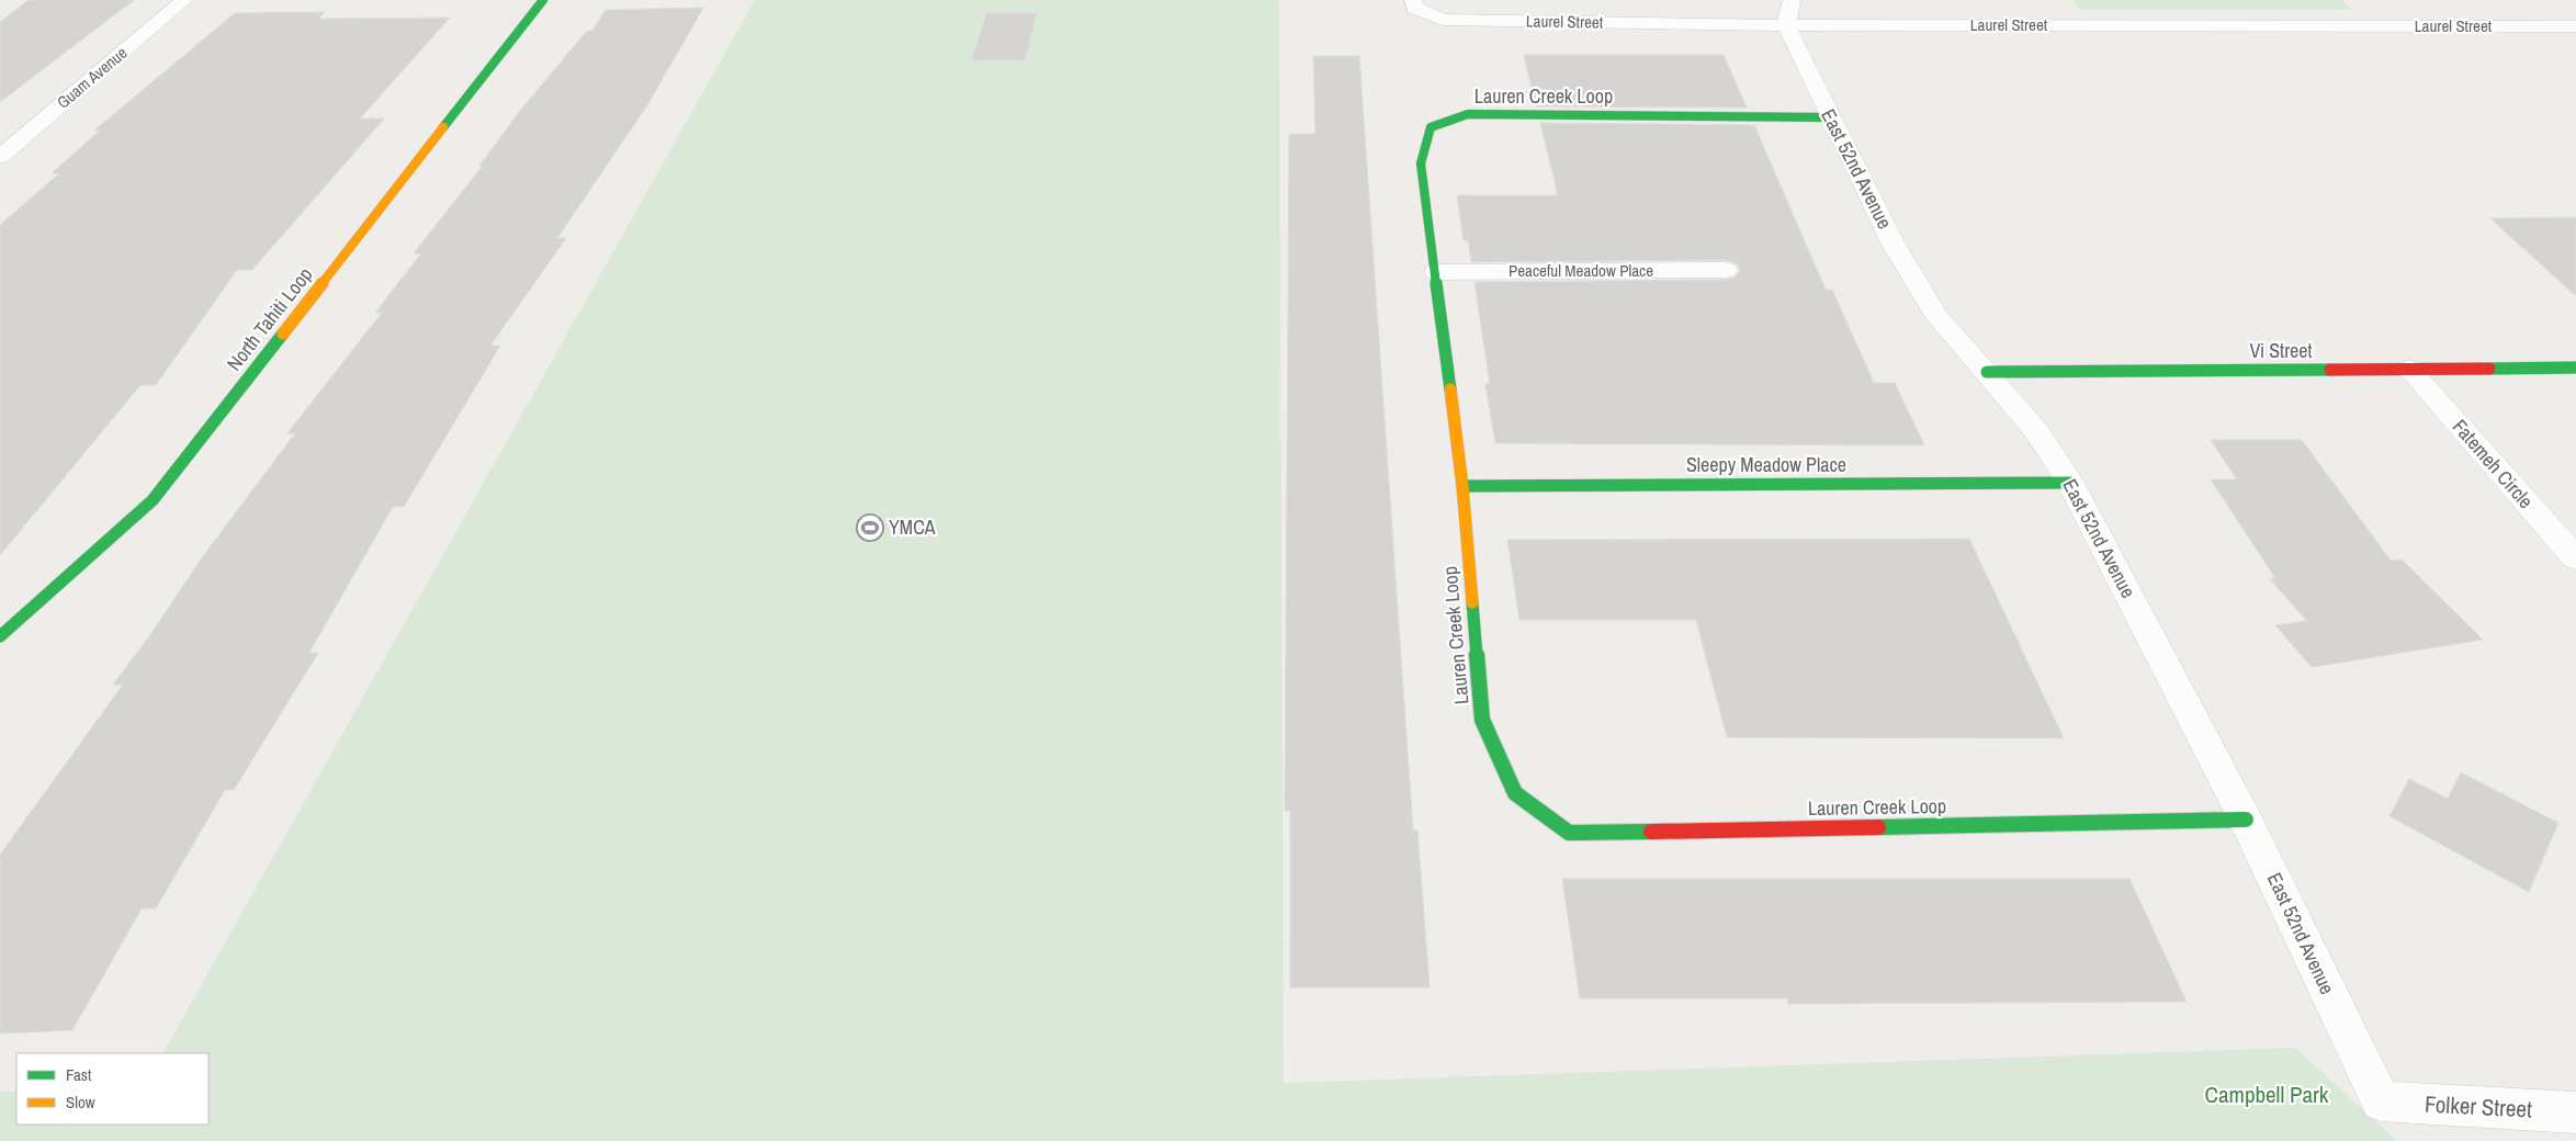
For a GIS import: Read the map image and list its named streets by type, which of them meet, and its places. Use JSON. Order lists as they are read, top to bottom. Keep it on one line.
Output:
{"streets":{"street":["Laurel Street","Guam Avenue","Lauren Creek Loop","East 52nd Avenue","Peaceful Meadow Place","North Tahiti Loop","Vi Street","Fatemeh Circle","Sleepy Meadow Place","Folker Street"]},"crossings":[["Laurel Street","East 52nd Avenue"],["Lauren Creek Loop","East 52nd Avenue"],["Lauren Creek Loop","Peaceful Meadow Place"],["Lauren Creek Loop","Sleepy Meadow Place"],["East 52nd Avenue","Vi Street"],["East 52nd Avenue","Sleepy Meadow Place"],["East 52nd Avenue","Folker Street"],["Vi Street","Fatemeh Circle"]],"parks":["Campbell Park"],"places":{"sports":["YMCA"]},"legend":["Fast","Slow"]}
